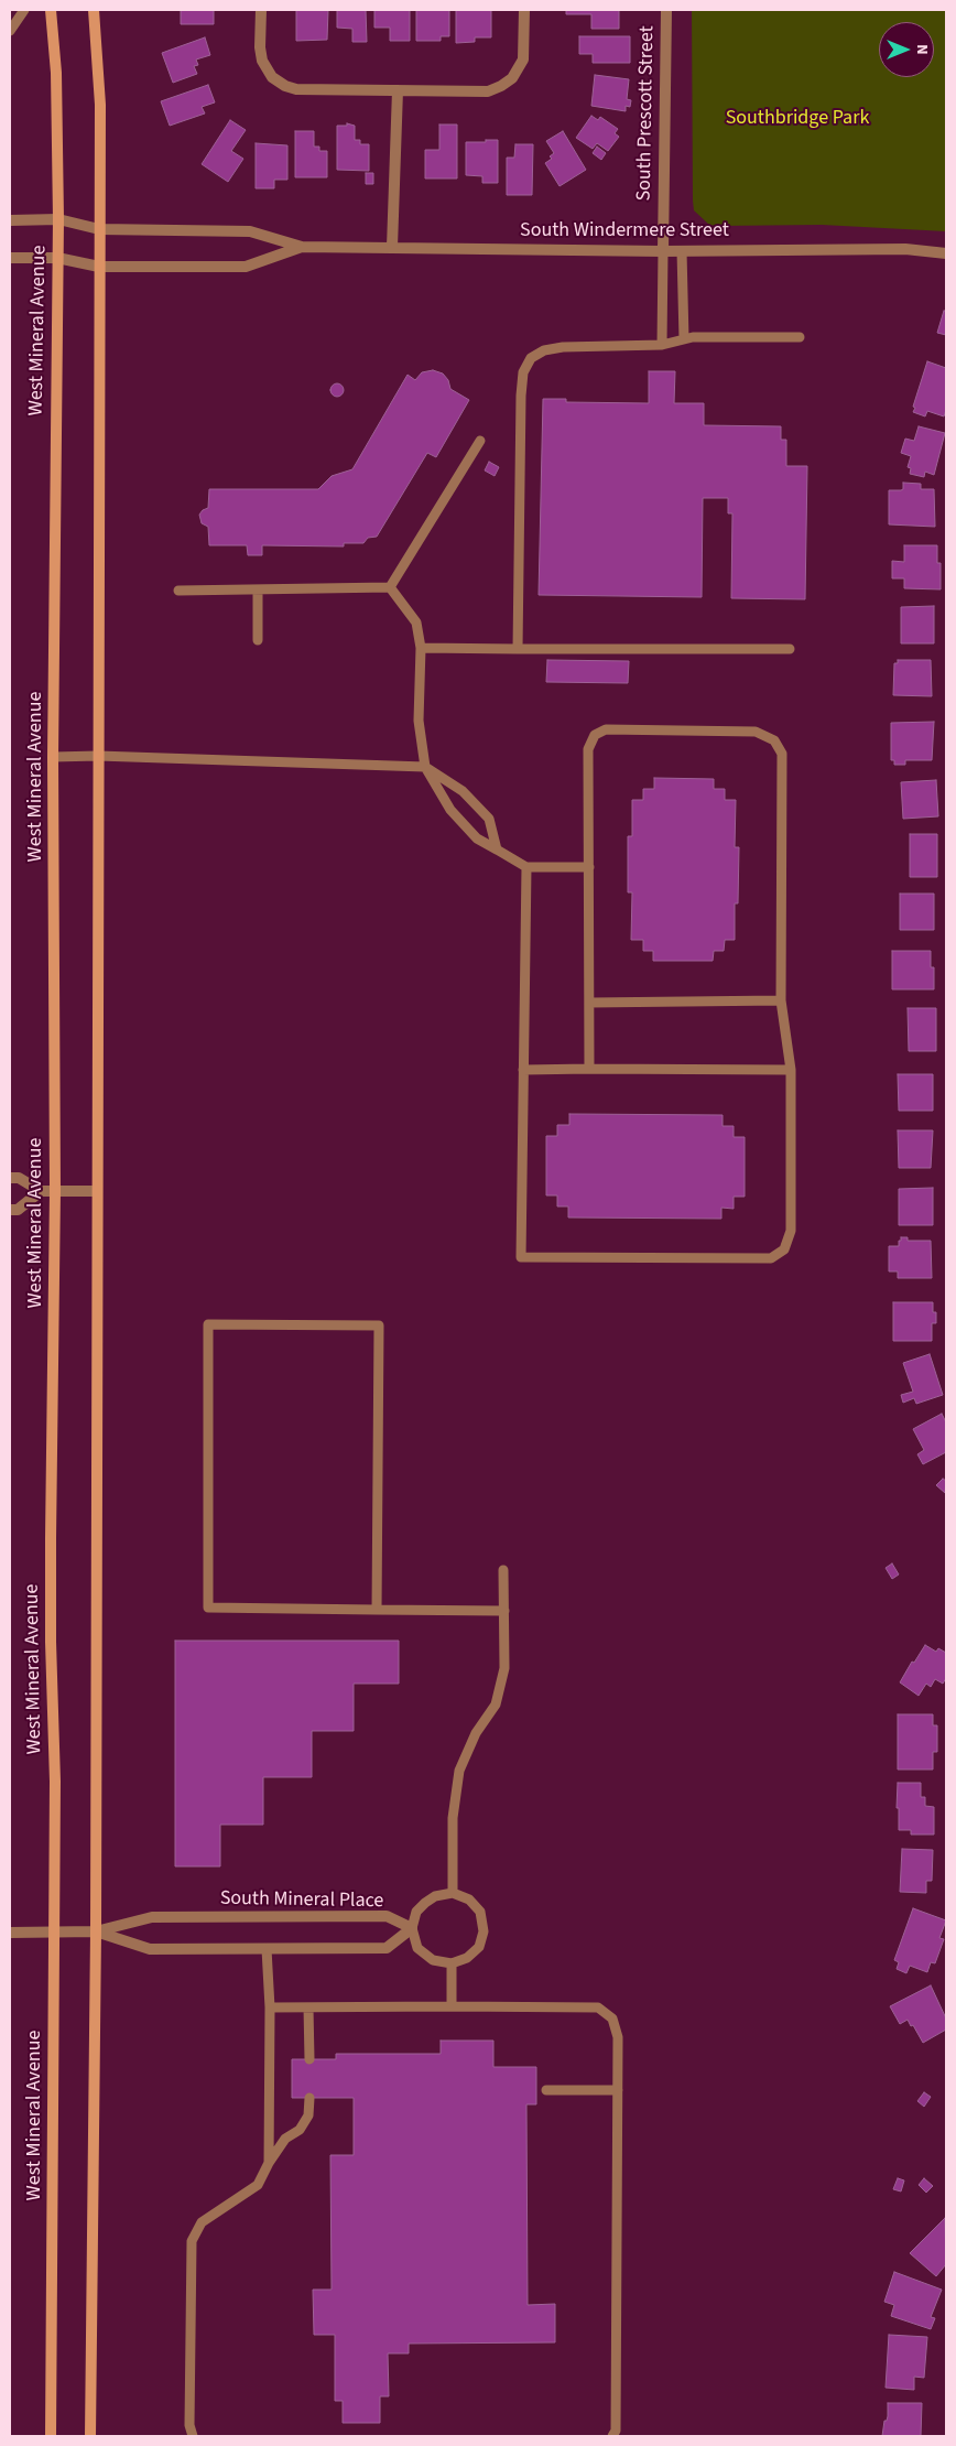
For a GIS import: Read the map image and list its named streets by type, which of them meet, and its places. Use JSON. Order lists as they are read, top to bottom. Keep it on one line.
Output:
{"streets":{"main road":["West Mineral Avenue"],"street":["South Prescott Street","South Windermere Street","South Mineral Place"]},"crossings":[["South Prescott Street","South Windermere Street"],["South Windermere Street","West Mineral Avenue"],["West Mineral Avenue","South Mineral Place"]],"parks":["Southbridge Park"],"north":"right"}
